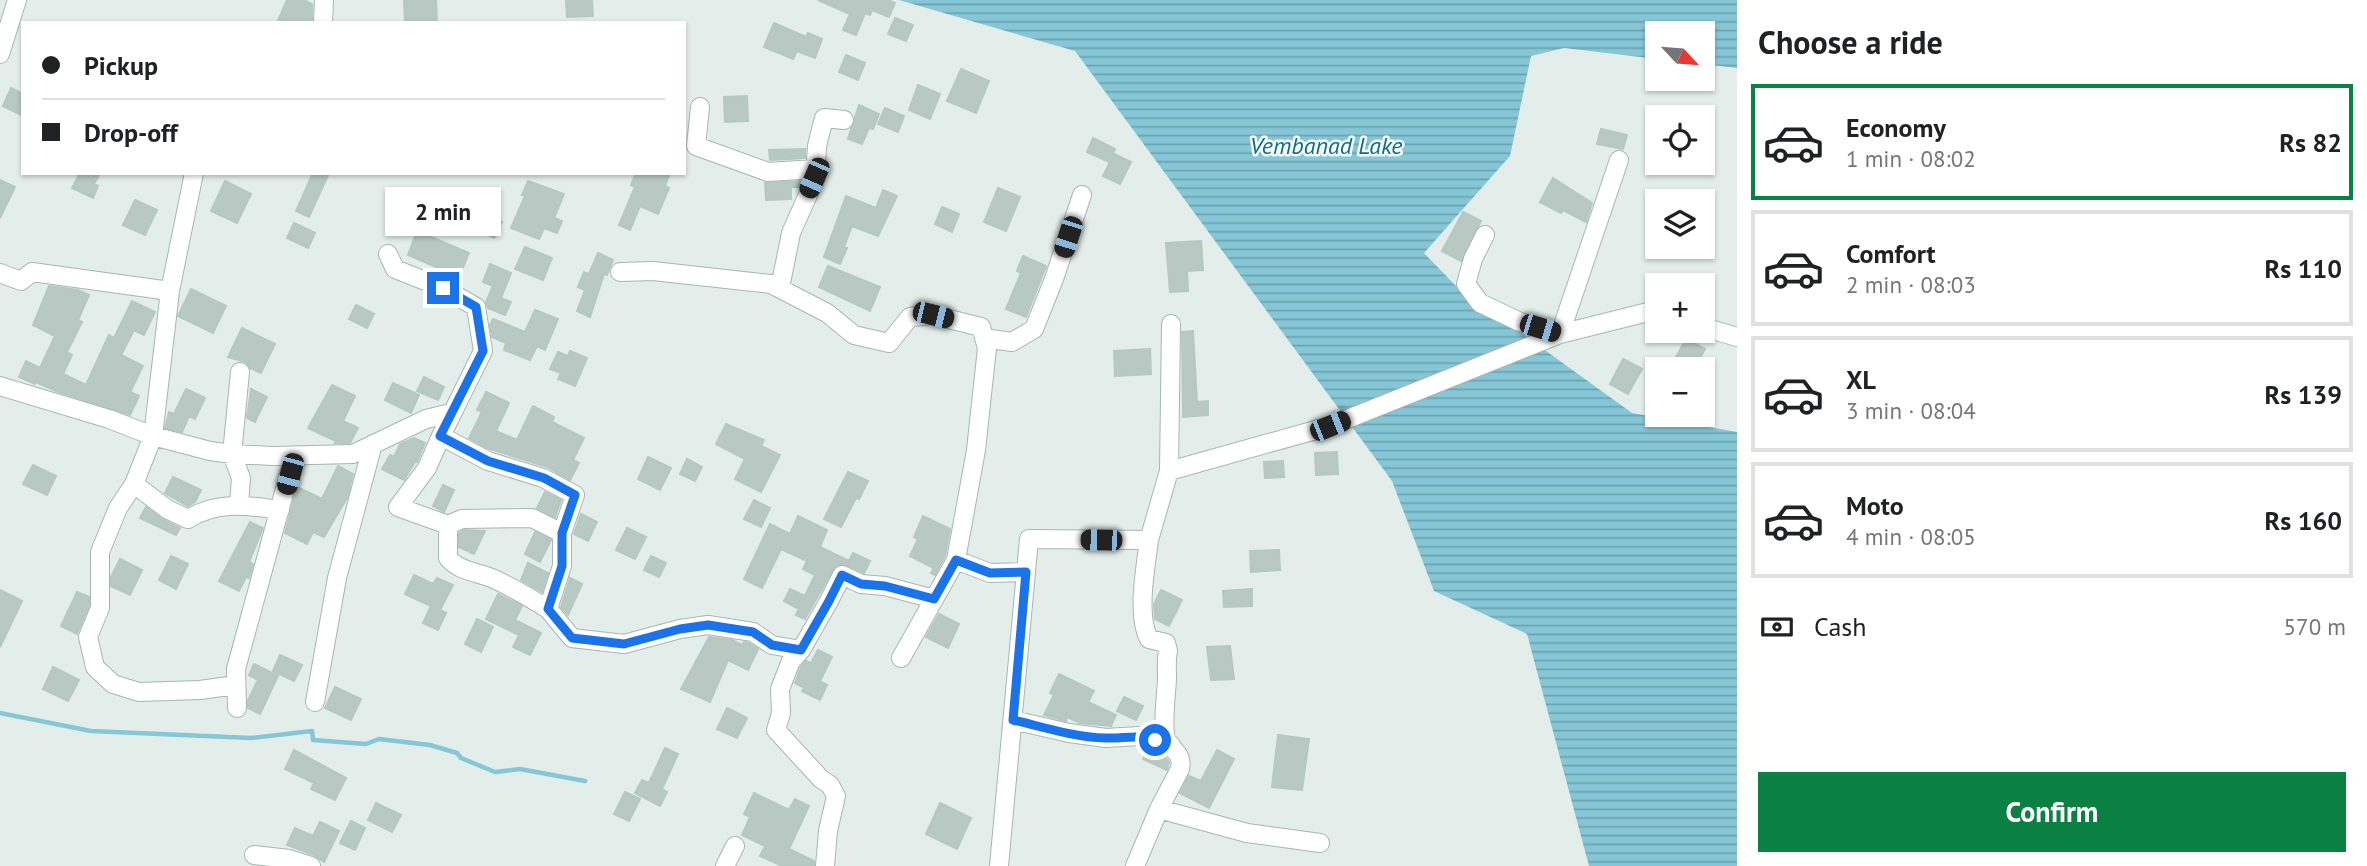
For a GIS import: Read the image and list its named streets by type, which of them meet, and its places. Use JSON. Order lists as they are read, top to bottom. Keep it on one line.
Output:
{"water":["Vembanad Lake"],"north":"bottom right","page":{"heading":"Choose a ride","map_buttons":["+","−"],"banner":["Pickup","Drop-off"],"list":[{"name":"Economy","note":"1 min · 08:02","value":"Rs 82"},{"name":"Comfort","note":"2 min · 08:03","value":"Rs 110"},{"name":"XL","note":"3 min · 08:04","value":"Rs 139"},{"name":"Moto","note":"4 min · 08:05","value":"Rs 160"}],"bubble":"2 min","pay":["Cash","570 m"],"buttons":"Confirm"}}
